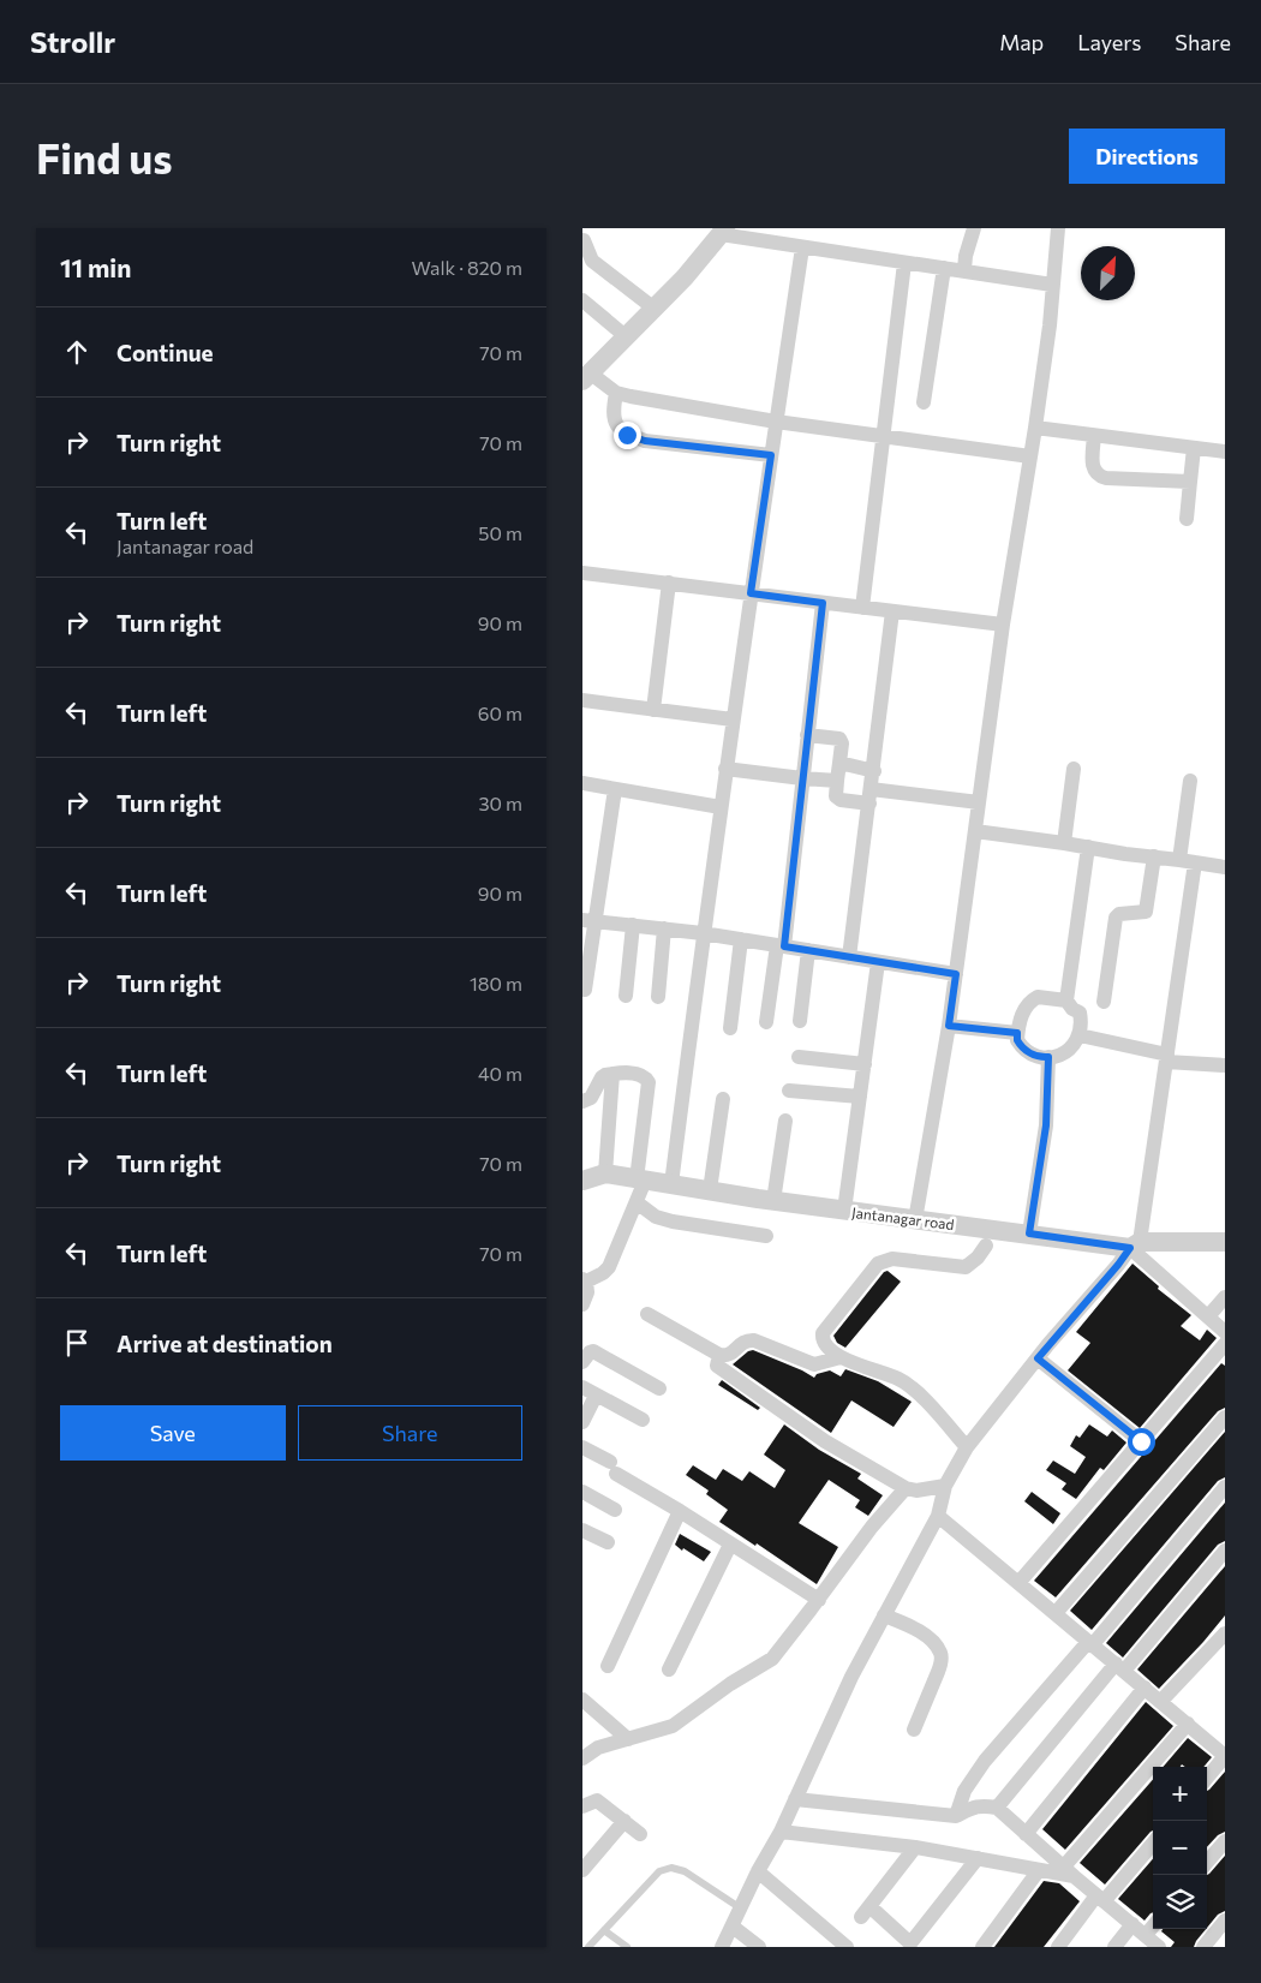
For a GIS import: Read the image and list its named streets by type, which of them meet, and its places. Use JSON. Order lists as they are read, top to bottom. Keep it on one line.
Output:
{"streets":{"street":["Jantanagar road"]},"north":"top right","page":{"header":"Strollr","nav":["Map","Layers","Share"],"buttons":["Directions",["Save","Share"]],"title":"Find us","heading":["11 min","Walk · 820 m"],"list":[["Continue","70 m"],["Turn right","70 m"],["Turn left","Jantanagar road","50 m"],["Turn right","90 m"],["Turn left","60 m"],["Turn right","30 m"],["Turn left","90 m"],["Turn right","180 m"],["Turn left","40 m"],["Turn right","70 m"],["Turn left","70 m"],"Arrive at destination"],"map_buttons":["+","−"]}}
